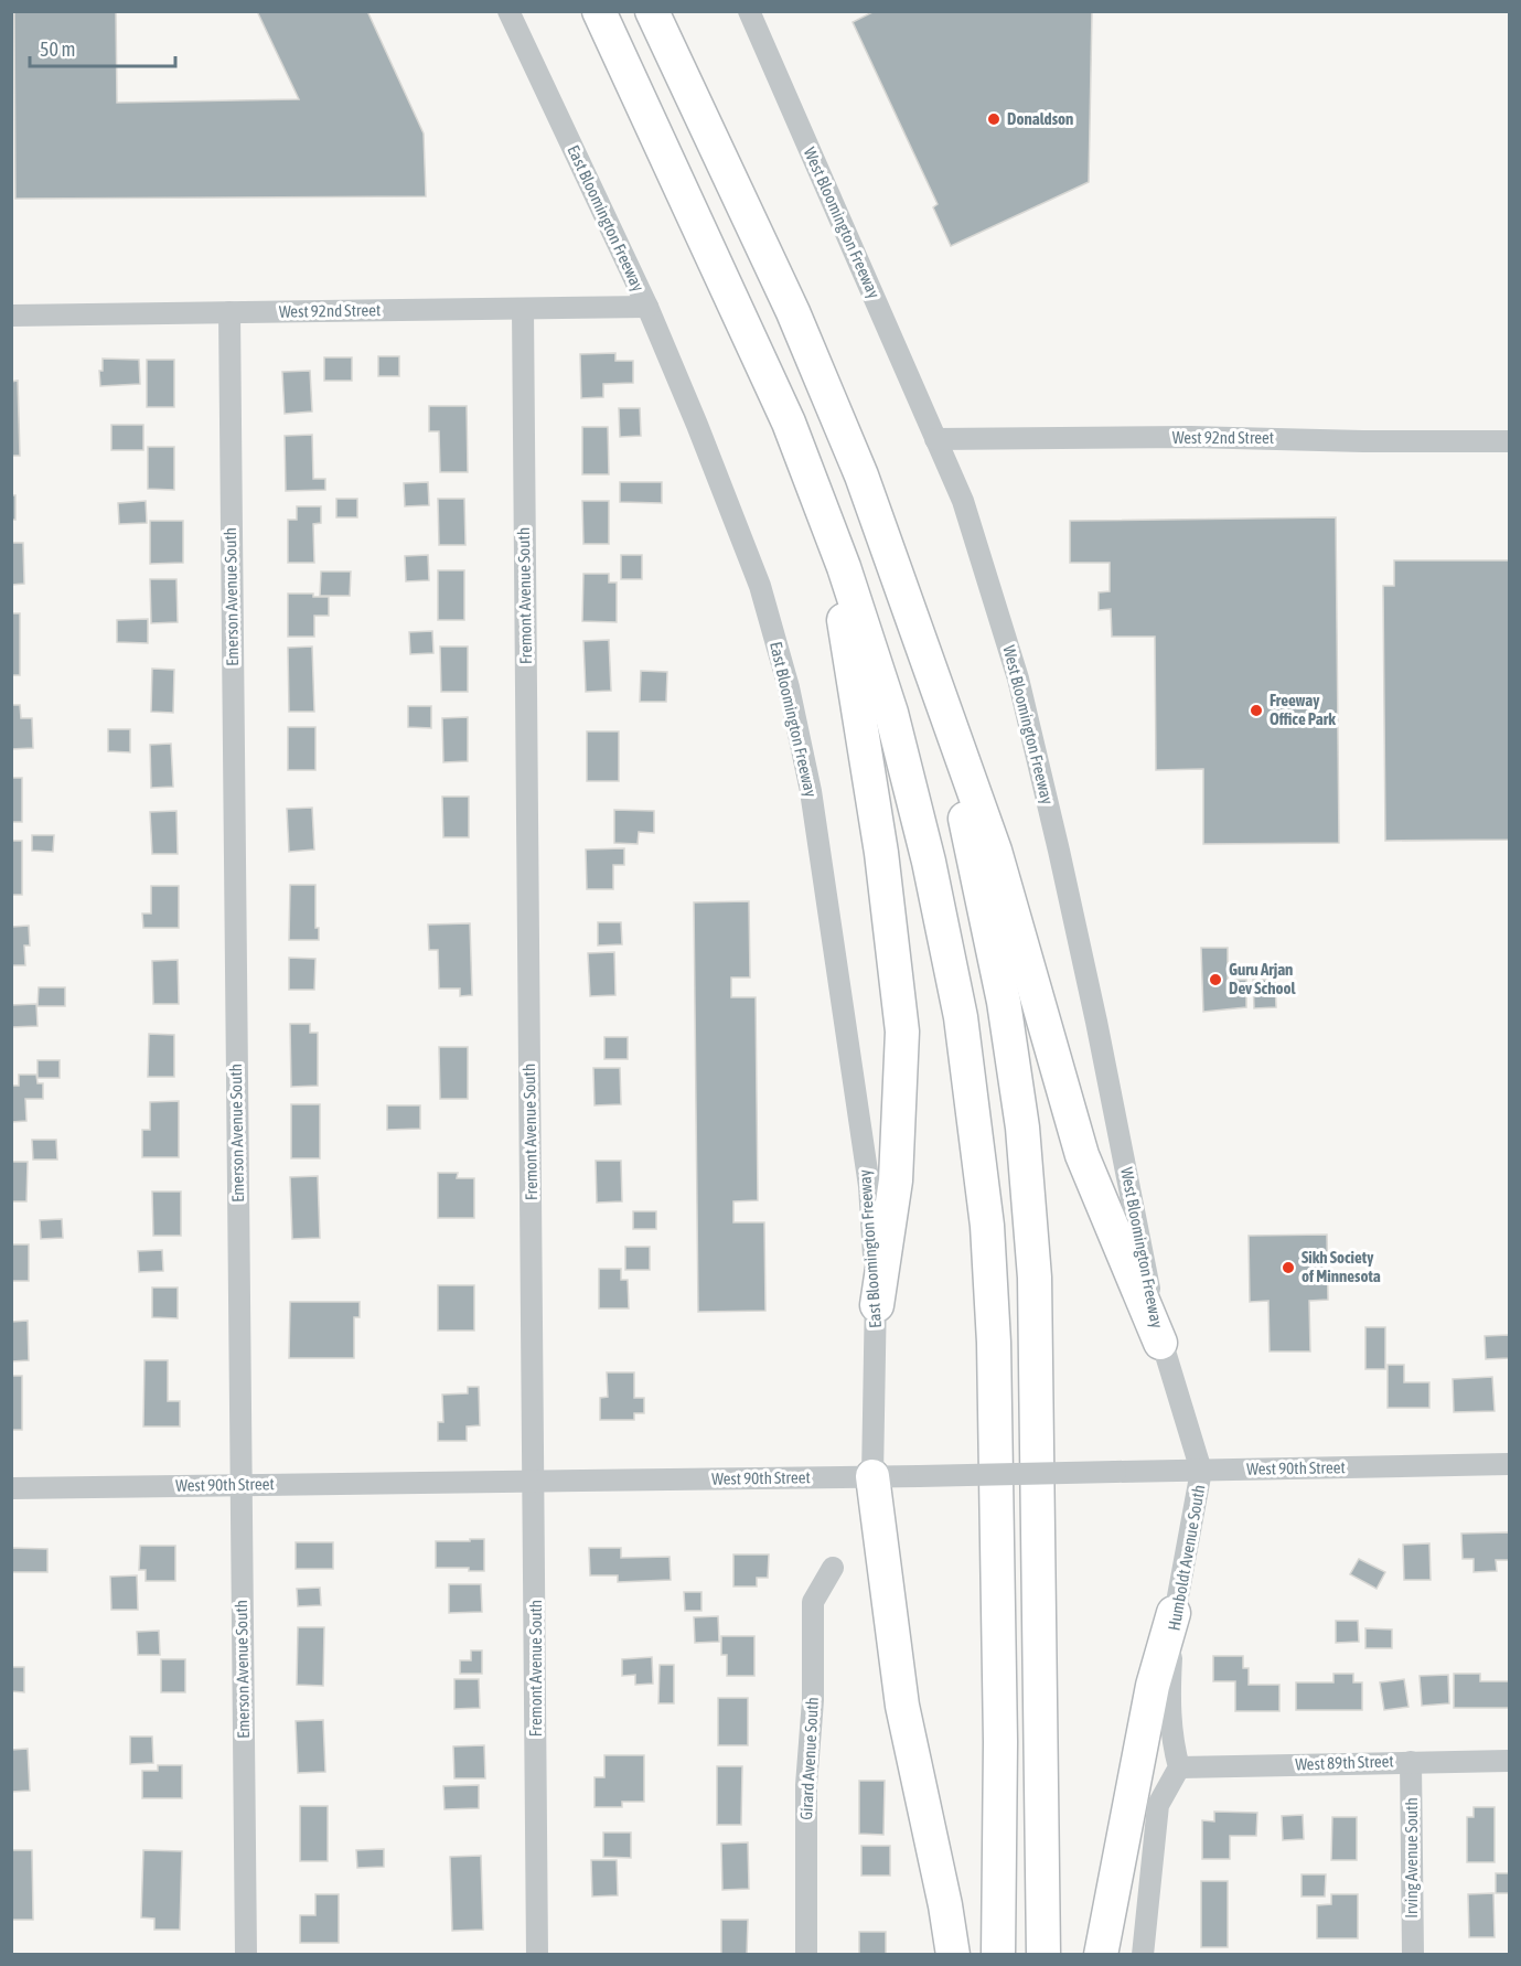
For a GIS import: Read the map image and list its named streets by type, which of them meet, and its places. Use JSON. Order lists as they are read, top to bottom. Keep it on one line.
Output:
{"streets":{"street":["East Bloomington Freeway","West Bloomington Freeway","West 92nd Street","Fremont Avenue South","Emerson Avenue South","West 90th Street","Humboldt Avenue South","Girard Avenue South","West 89th Street","Irving Avenue South"]},"crossings":[["East Bloomington Freeway","West 92nd Street"],["East Bloomington Freeway","West 90th Street"],["West Bloomington Freeway","West 92nd Street"],["West Bloomington Freeway","West 90th Street"],["West Bloomington Freeway","Humboldt Avenue South"],["West 92nd Street","Fremont Avenue South"],["West 92nd Street","Emerson Avenue South"],["Fremont Avenue South","West 90th Street"],["Emerson Avenue South","West 90th Street"],["West 90th Street","Humboldt Avenue South"],["Humboldt Avenue South","West 89th Street"],["West 89th Street","Irving Avenue South"]],"places":["Donaldson","Freeway Office Park","Guru Arjan Dev School","Sikh Society of Minnesota"],"scale_bar":"50 m"}
